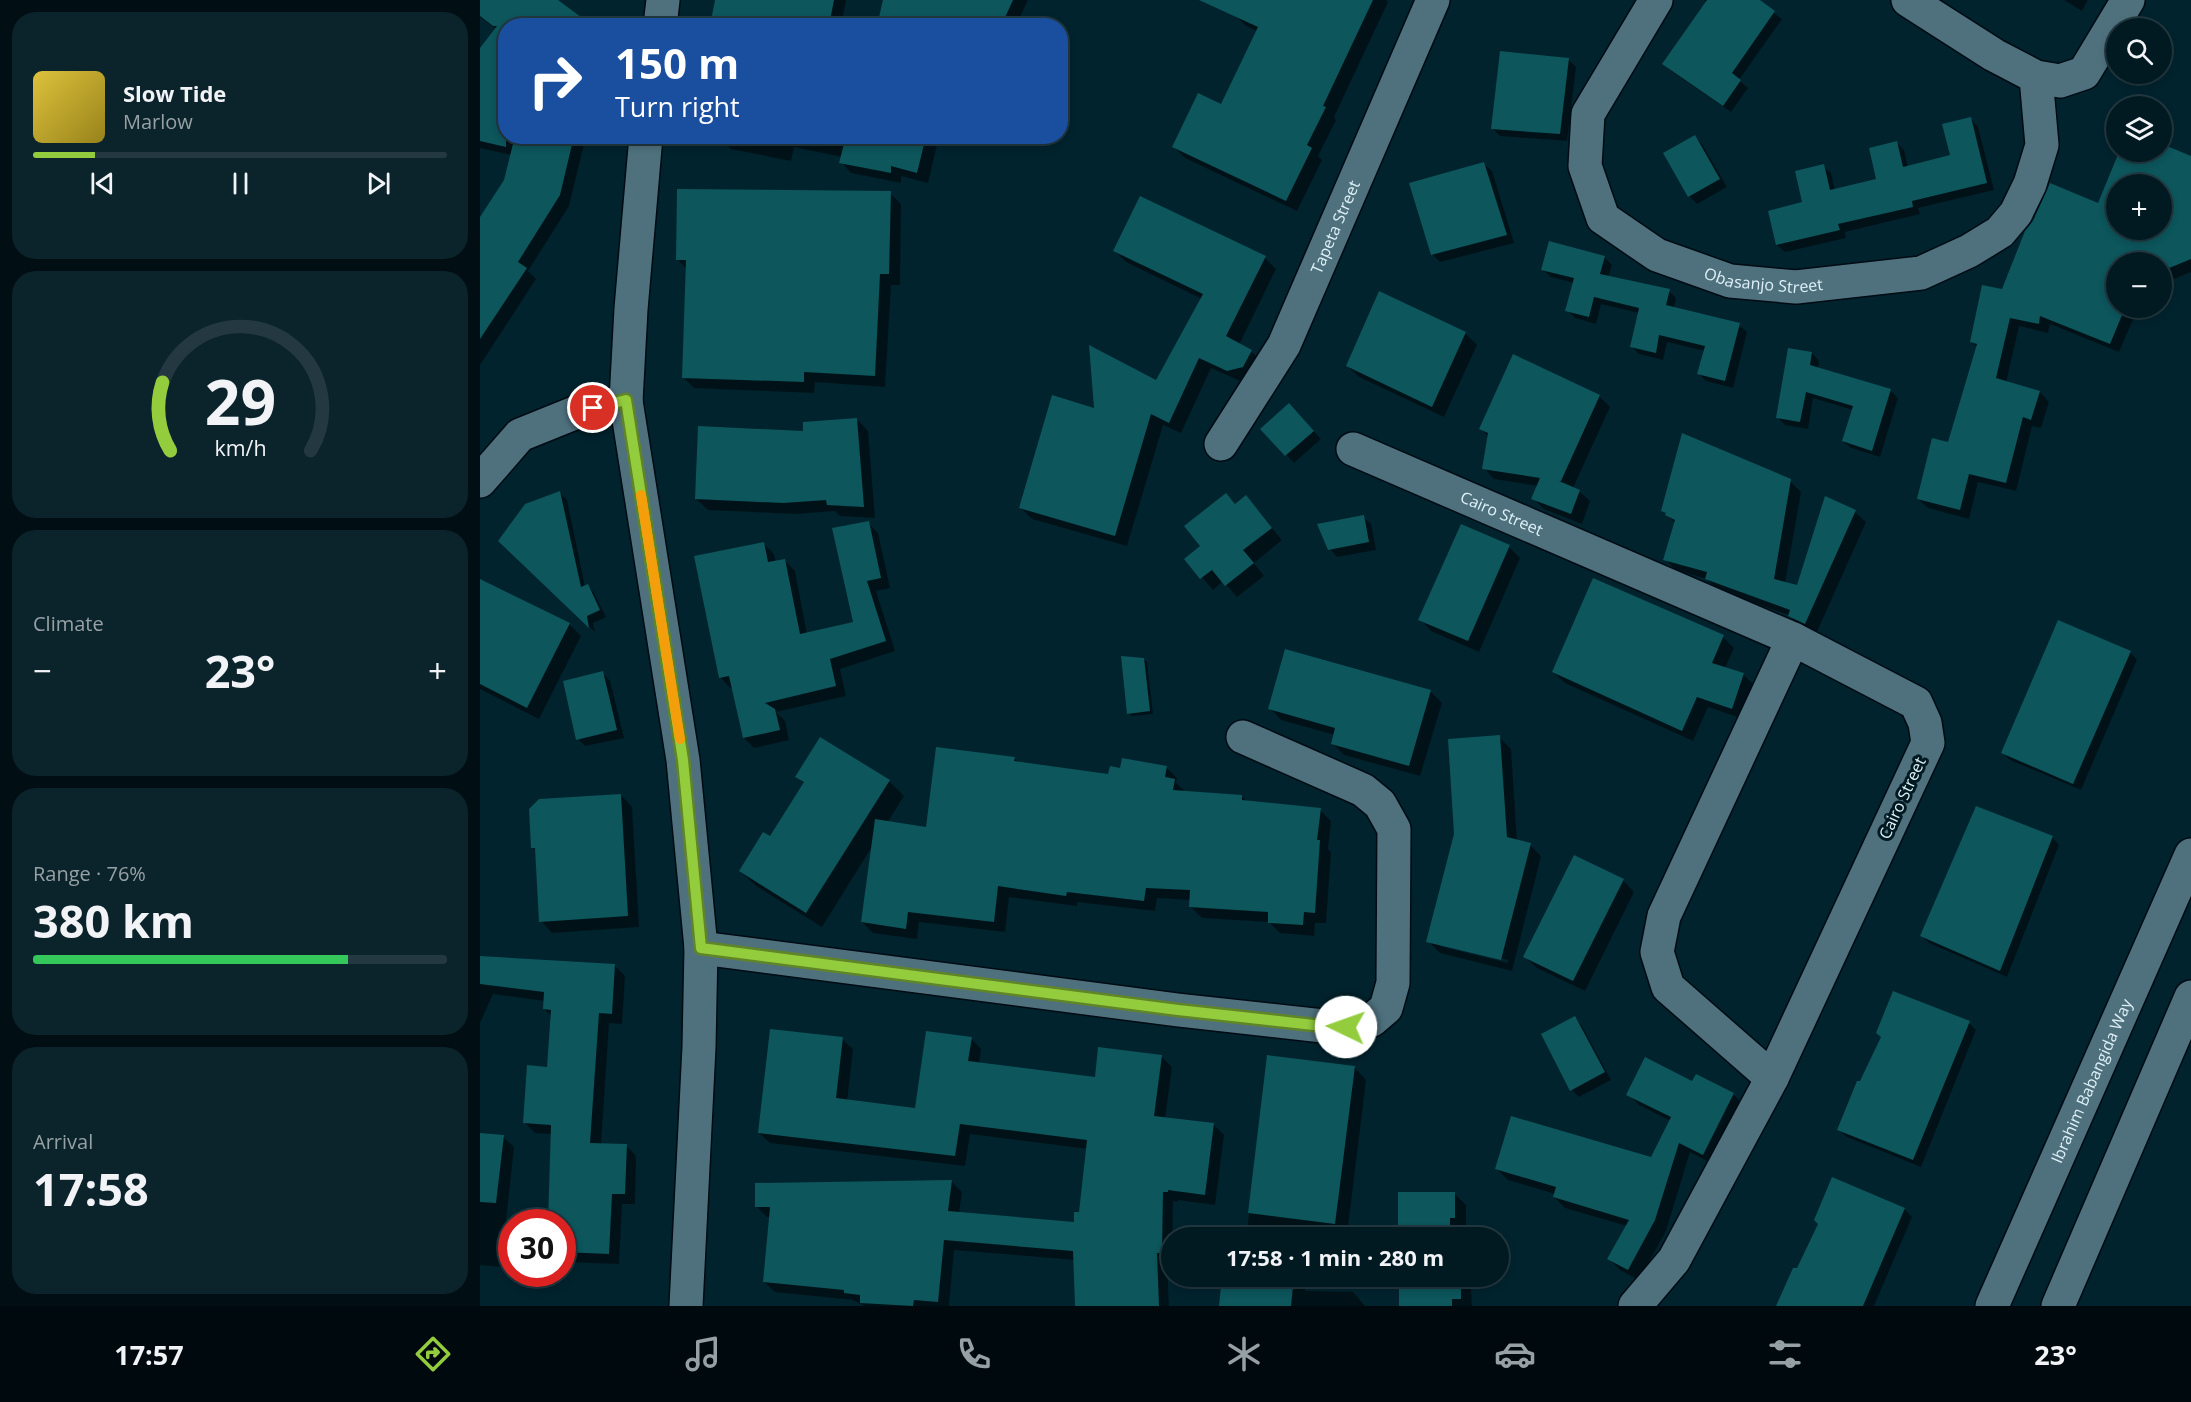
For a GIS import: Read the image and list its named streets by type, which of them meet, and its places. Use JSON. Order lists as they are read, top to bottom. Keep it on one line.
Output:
{"streets":{"street":["Tapeta Street","Obasanjo Street","Cairo Street","Ibrahim Babangida Way"]},"page":{"map_buttons":["+","−"],"turn":["150 m","Turn right"],"song":["Slow Tide","Marlow"],"tile":["Climate",["Range · 76%","380 km"],["Arrival","17:58"]],"heat":["−","23°","+"],"limit":"30","trip":"17:58 · 1 min · 280 m","tabs":["17:57","23°"],"gauge":["29","km/h"]}}
